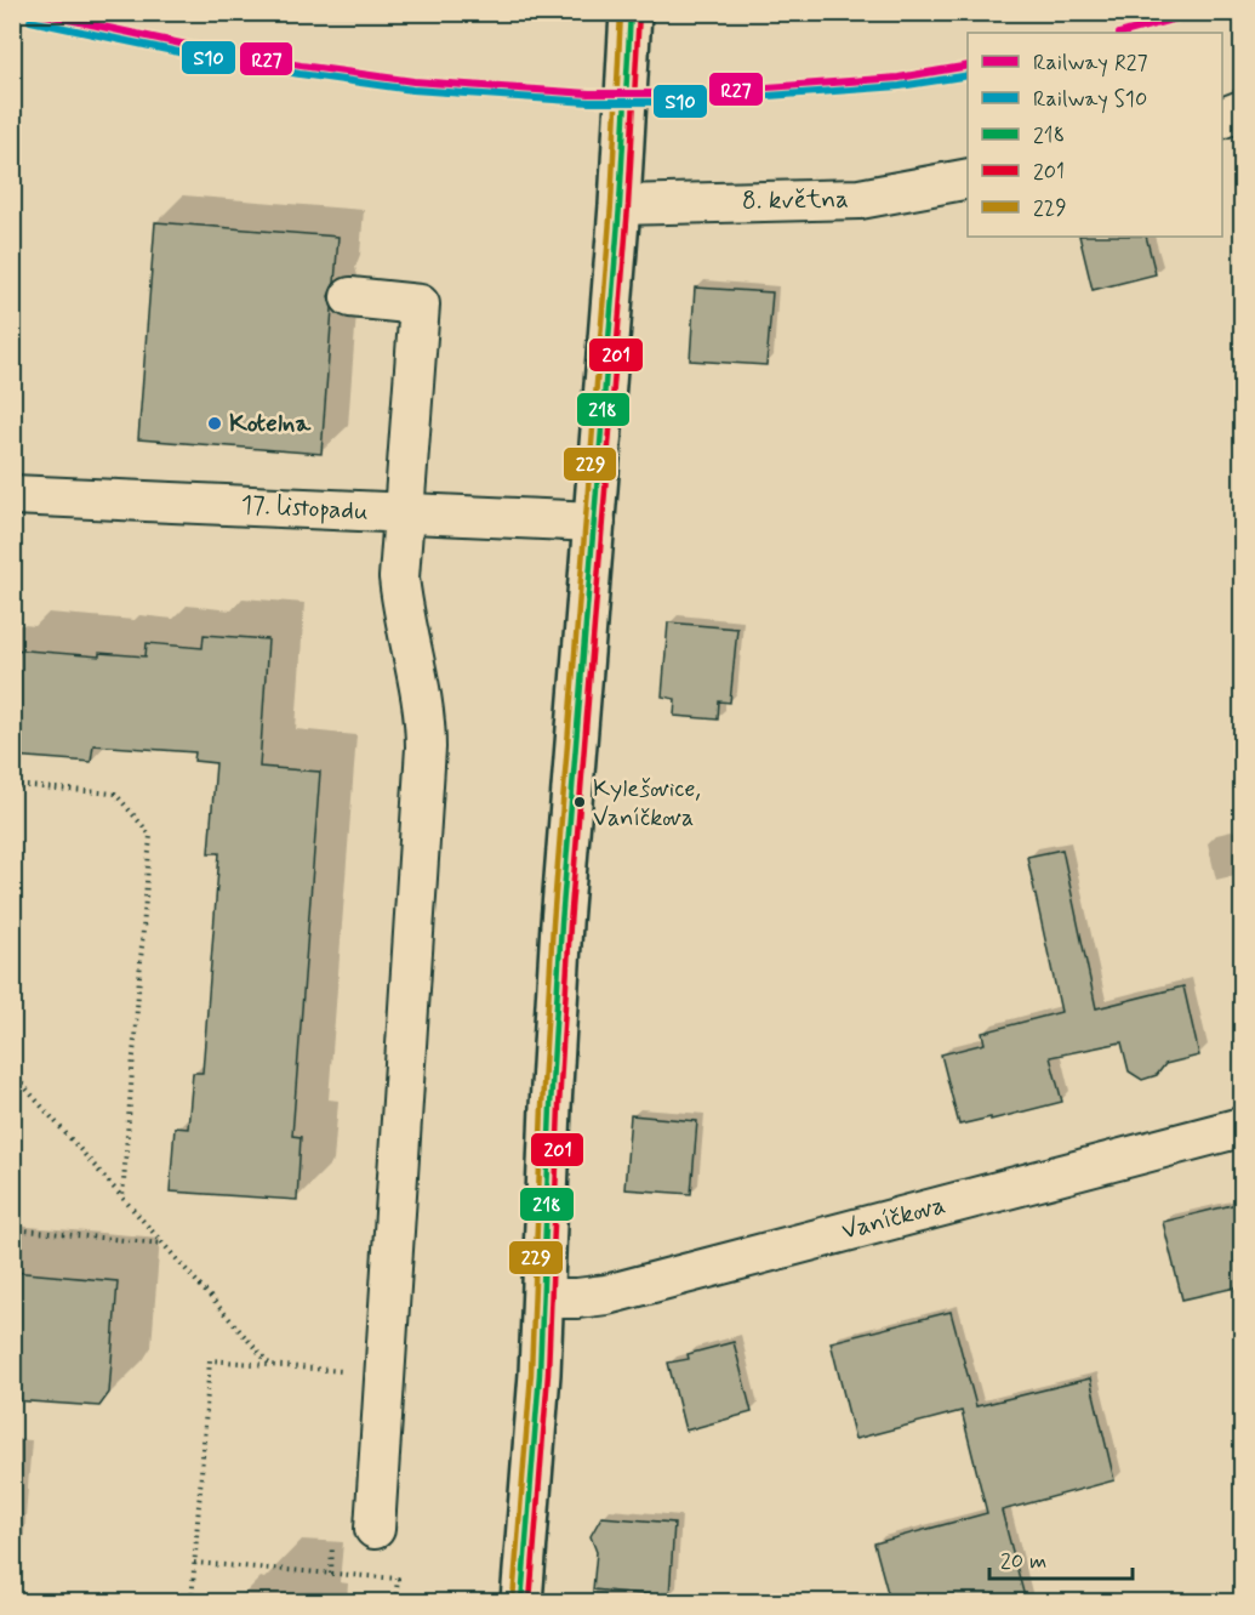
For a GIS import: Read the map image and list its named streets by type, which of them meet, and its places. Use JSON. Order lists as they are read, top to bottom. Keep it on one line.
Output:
{"streets":{"street":["8. května","17. listopadu","Vaníčkova"]},"places":["Kotelna","Kylešovice, Vaníčkova"],"lines":["rail line R27","transit line 218","transit line 201","transit line 229","rail line S10"],"legend":["Railway R27","Railway S10","218","201","229"],"scale_bar":"20 m"}
